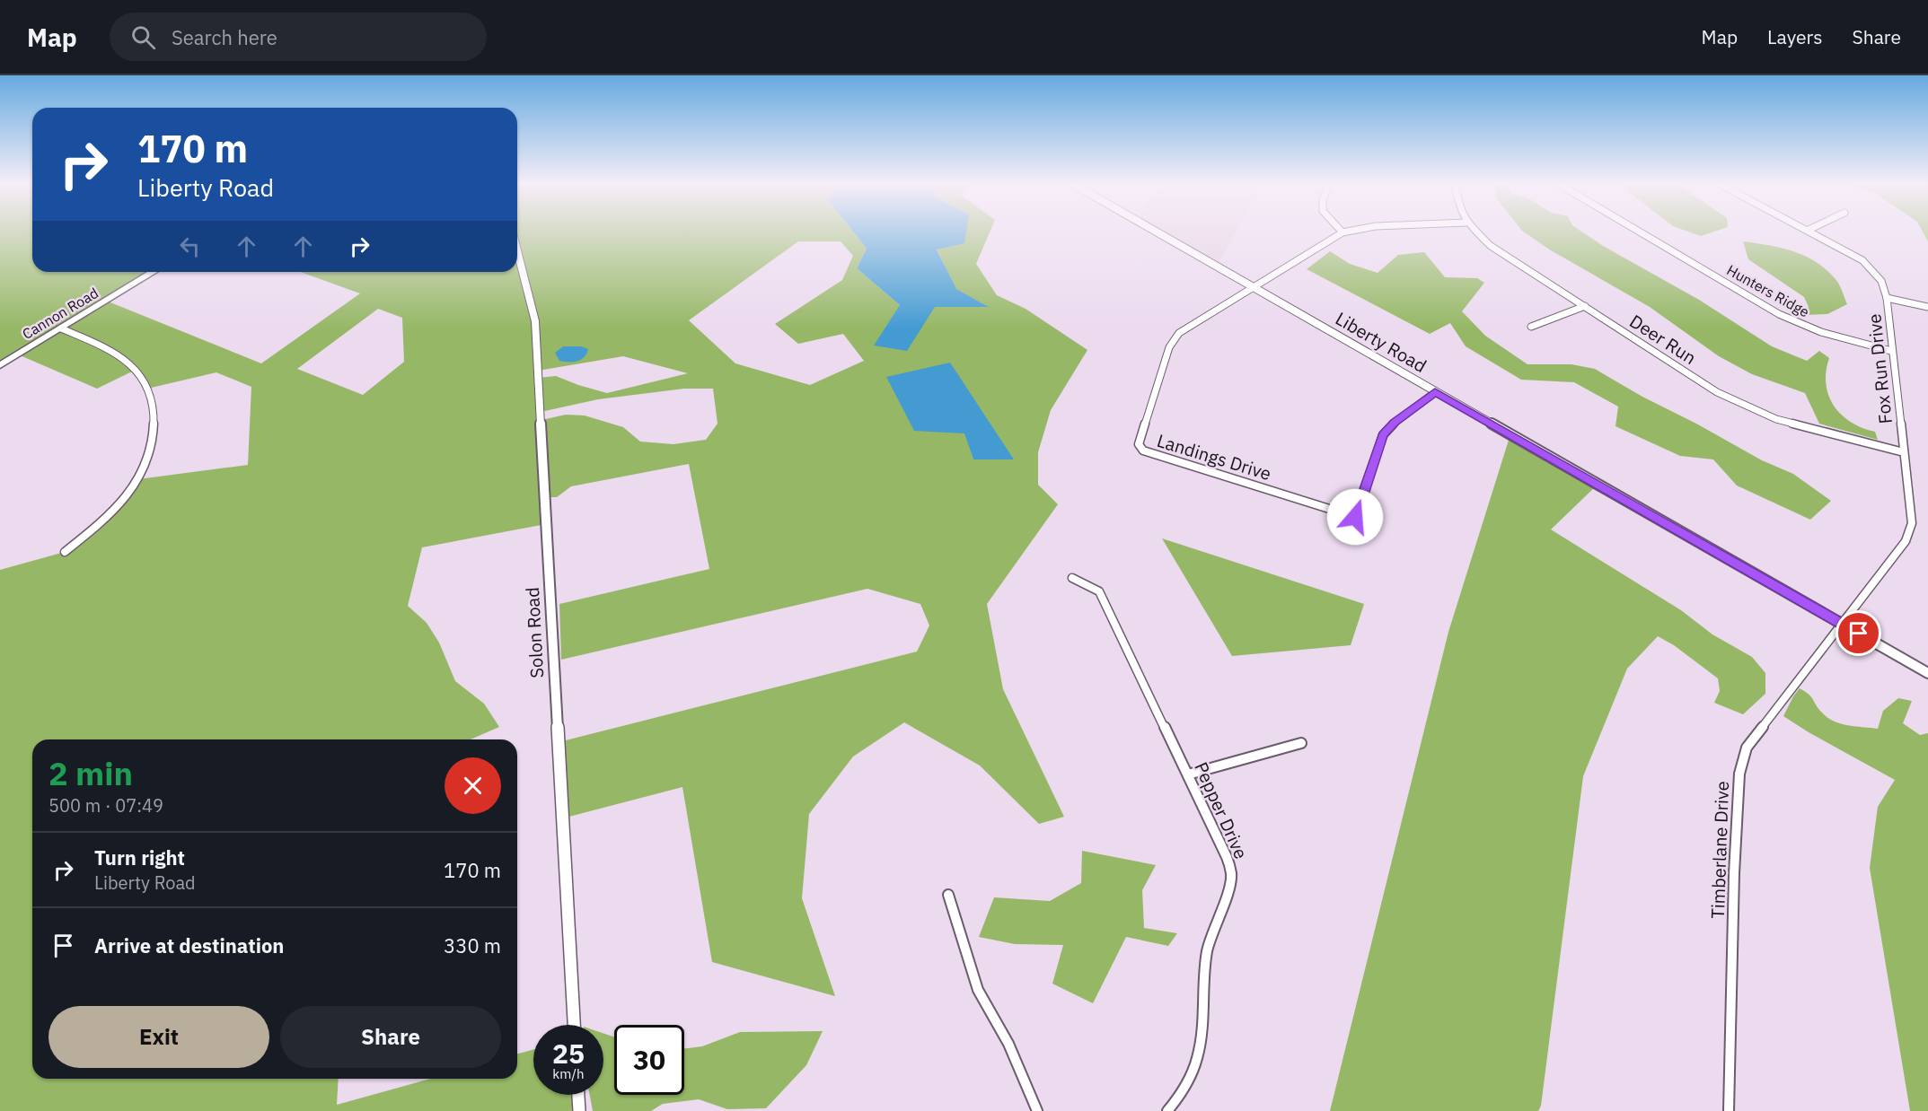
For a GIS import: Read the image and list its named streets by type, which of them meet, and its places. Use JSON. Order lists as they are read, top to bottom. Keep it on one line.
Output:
{"streets":{"main road":["Cannon Road"],"street":["Hunters Ridge","Deer Run","Liberty Road","Fox Run Drive","Landings Drive","Solon Road","Pepper Drive","Timberlane Drive"]},"crossings":[["Hunters Ridge","Fox Run Drive"],["Deer Run","Fox Run Drive"],["Liberty Road","Fox Run Drive"],["Liberty Road","Landings Drive"],["Liberty Road","Timberlane Drive"],["Fox Run Drive","Timberlane Drive"]],"page":{"header":"Map","search":"Search here","nav":["Map","Layers","Share"],"turn":["170 m","Liberty Road"],"heading":["2 min","500 m · 07:49"],"list":[{"name":"Turn right","note":"Liberty Road","value":"170 m"},{"name":"Arrive at destination","value":"330 m"}],"buttons":["Exit","Share"],"speed":"25 km/h","limit":"30"}}
